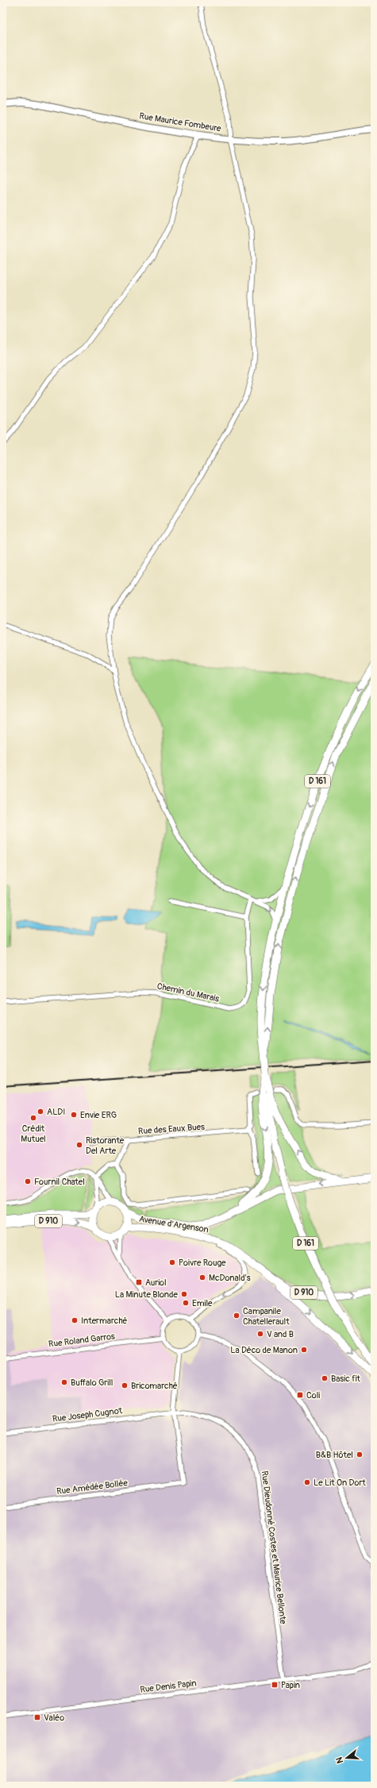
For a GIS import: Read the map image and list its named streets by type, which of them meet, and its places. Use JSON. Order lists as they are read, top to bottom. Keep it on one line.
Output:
{"streets":{"main road":["D 161","D 910","Avenue d'Argenson"],"street":["Rue Maurice Fombeure","Chemin du Marais","Rue des Eaux Bues","Rue Roland Garros","Rue Joseph Cugnot","Rue Amédée Bollée","Rue Dieudonné Costes et Maurice Bellonte","Rue Denis Papin"]},"crossings":[["D 910","Avenue d'Argenson"],["Rue Joseph Cugnot","Rue Amédée Bollée"],["Rue Joseph Cugnot","Rue Dieudonné Costes et Maurice Bellonte"],["Rue Amédée Bollée","Rue Dieudonné Costes et Maurice Bellonte"],["Rue Dieudonné Costes et Maurice Bellonte","Rue Denis Papin"]],"places":{"other":["ALDI","Envie ERG","Crédit Mutuel","Ristorante Del Arte","Fournil Chatel","Poivre Rouge","McDonald's","La Minute Blonde","Emile","Campanile Chatellerault","Intermarché","V and B","La Déco de Manon","Basic fit","Buffalo Grill","Bricomarché","B&B Hôtel","Le Lit On Dort"],"transit":["Auriol","Coli","Papin","Valéo"]},"north":"left"}
